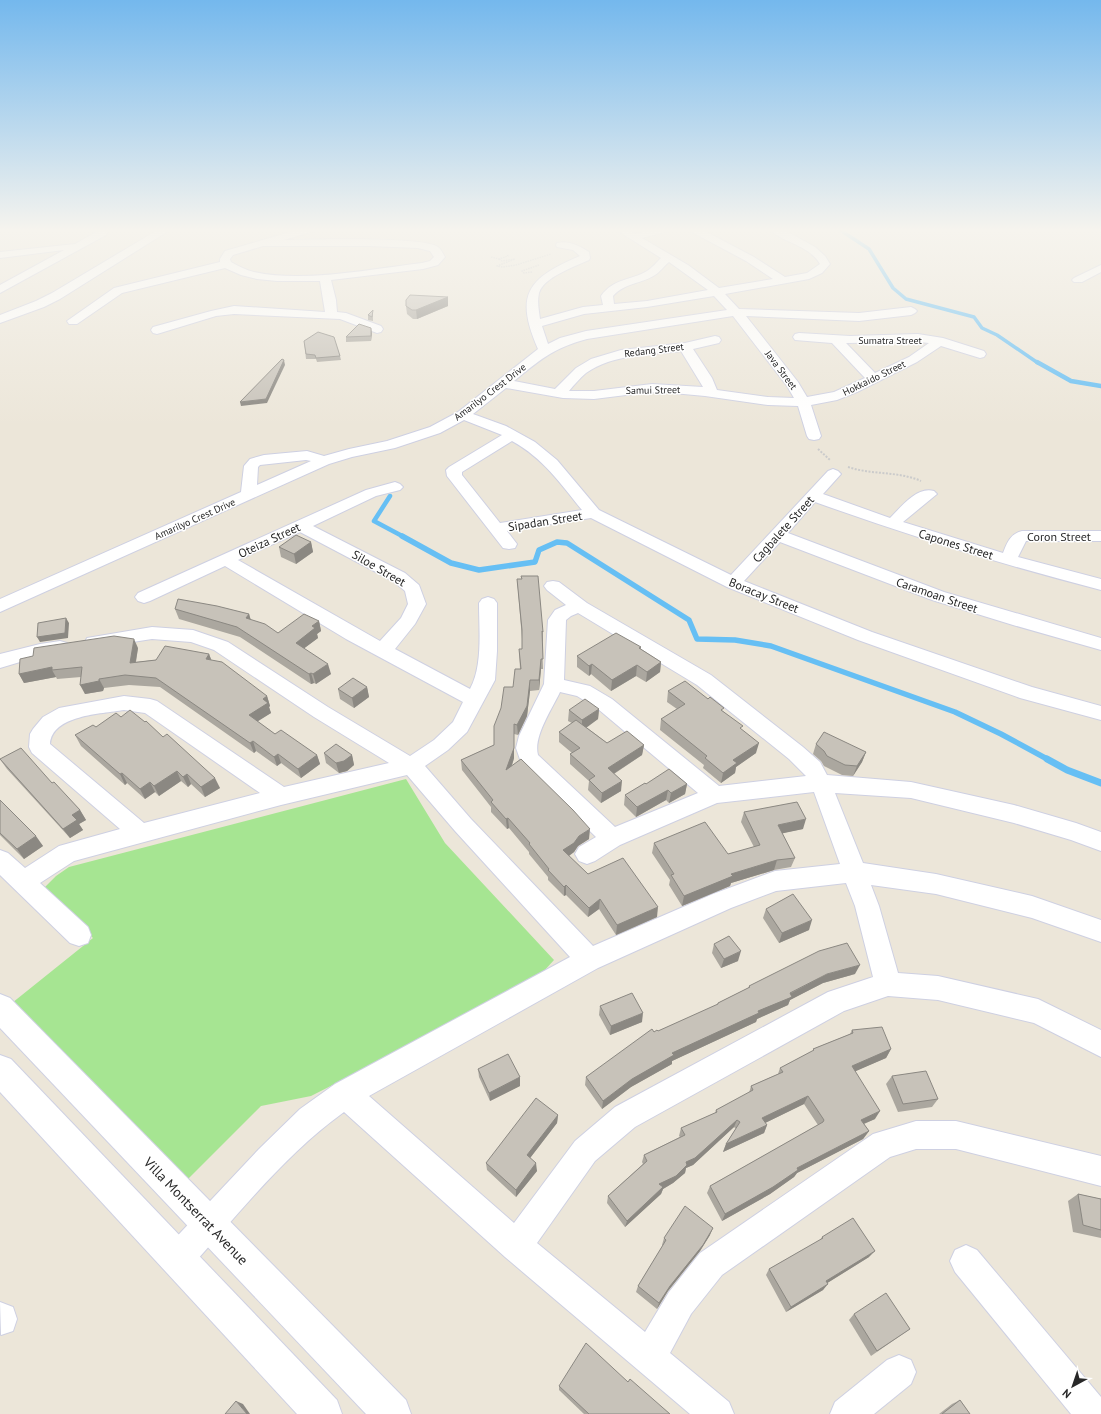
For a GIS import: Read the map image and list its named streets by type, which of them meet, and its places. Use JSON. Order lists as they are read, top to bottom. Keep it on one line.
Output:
{"streets":{"street":["Sumatra Street","Redang Street","Java Street","Hokkaido Street","Samui Street","Amarilyo Crest Drive","Sipadan Street","Cagbalete Street","Coron Street","Oteiza Street","Capones Street","Siloe Street","Boracay Street","Caramoan Street","Villa Montserrat Avenue"]},"crossings":[["Sumatra Street","Hokkaido Street"],["Redang Street","Samui Street"],["Java Street","Hokkaido Street"],["Java Street","Samui Street"],["Java Street","Amarilyo Crest Drive"],["Hokkaido Street","Samui Street"],["Samui Street","Amarilyo Crest Drive"],["Amarilyo Crest Drive","Boracay Street"],["Sipadan Street","Boracay Street"],["Cagbalete Street","Capones Street"],["Cagbalete Street","Boracay Street"],["Cagbalete Street","Caramoan Street"],["Coron Street","Capones Street"],["Oteiza Street","Siloe Street"]],"north":"bottom left"}
